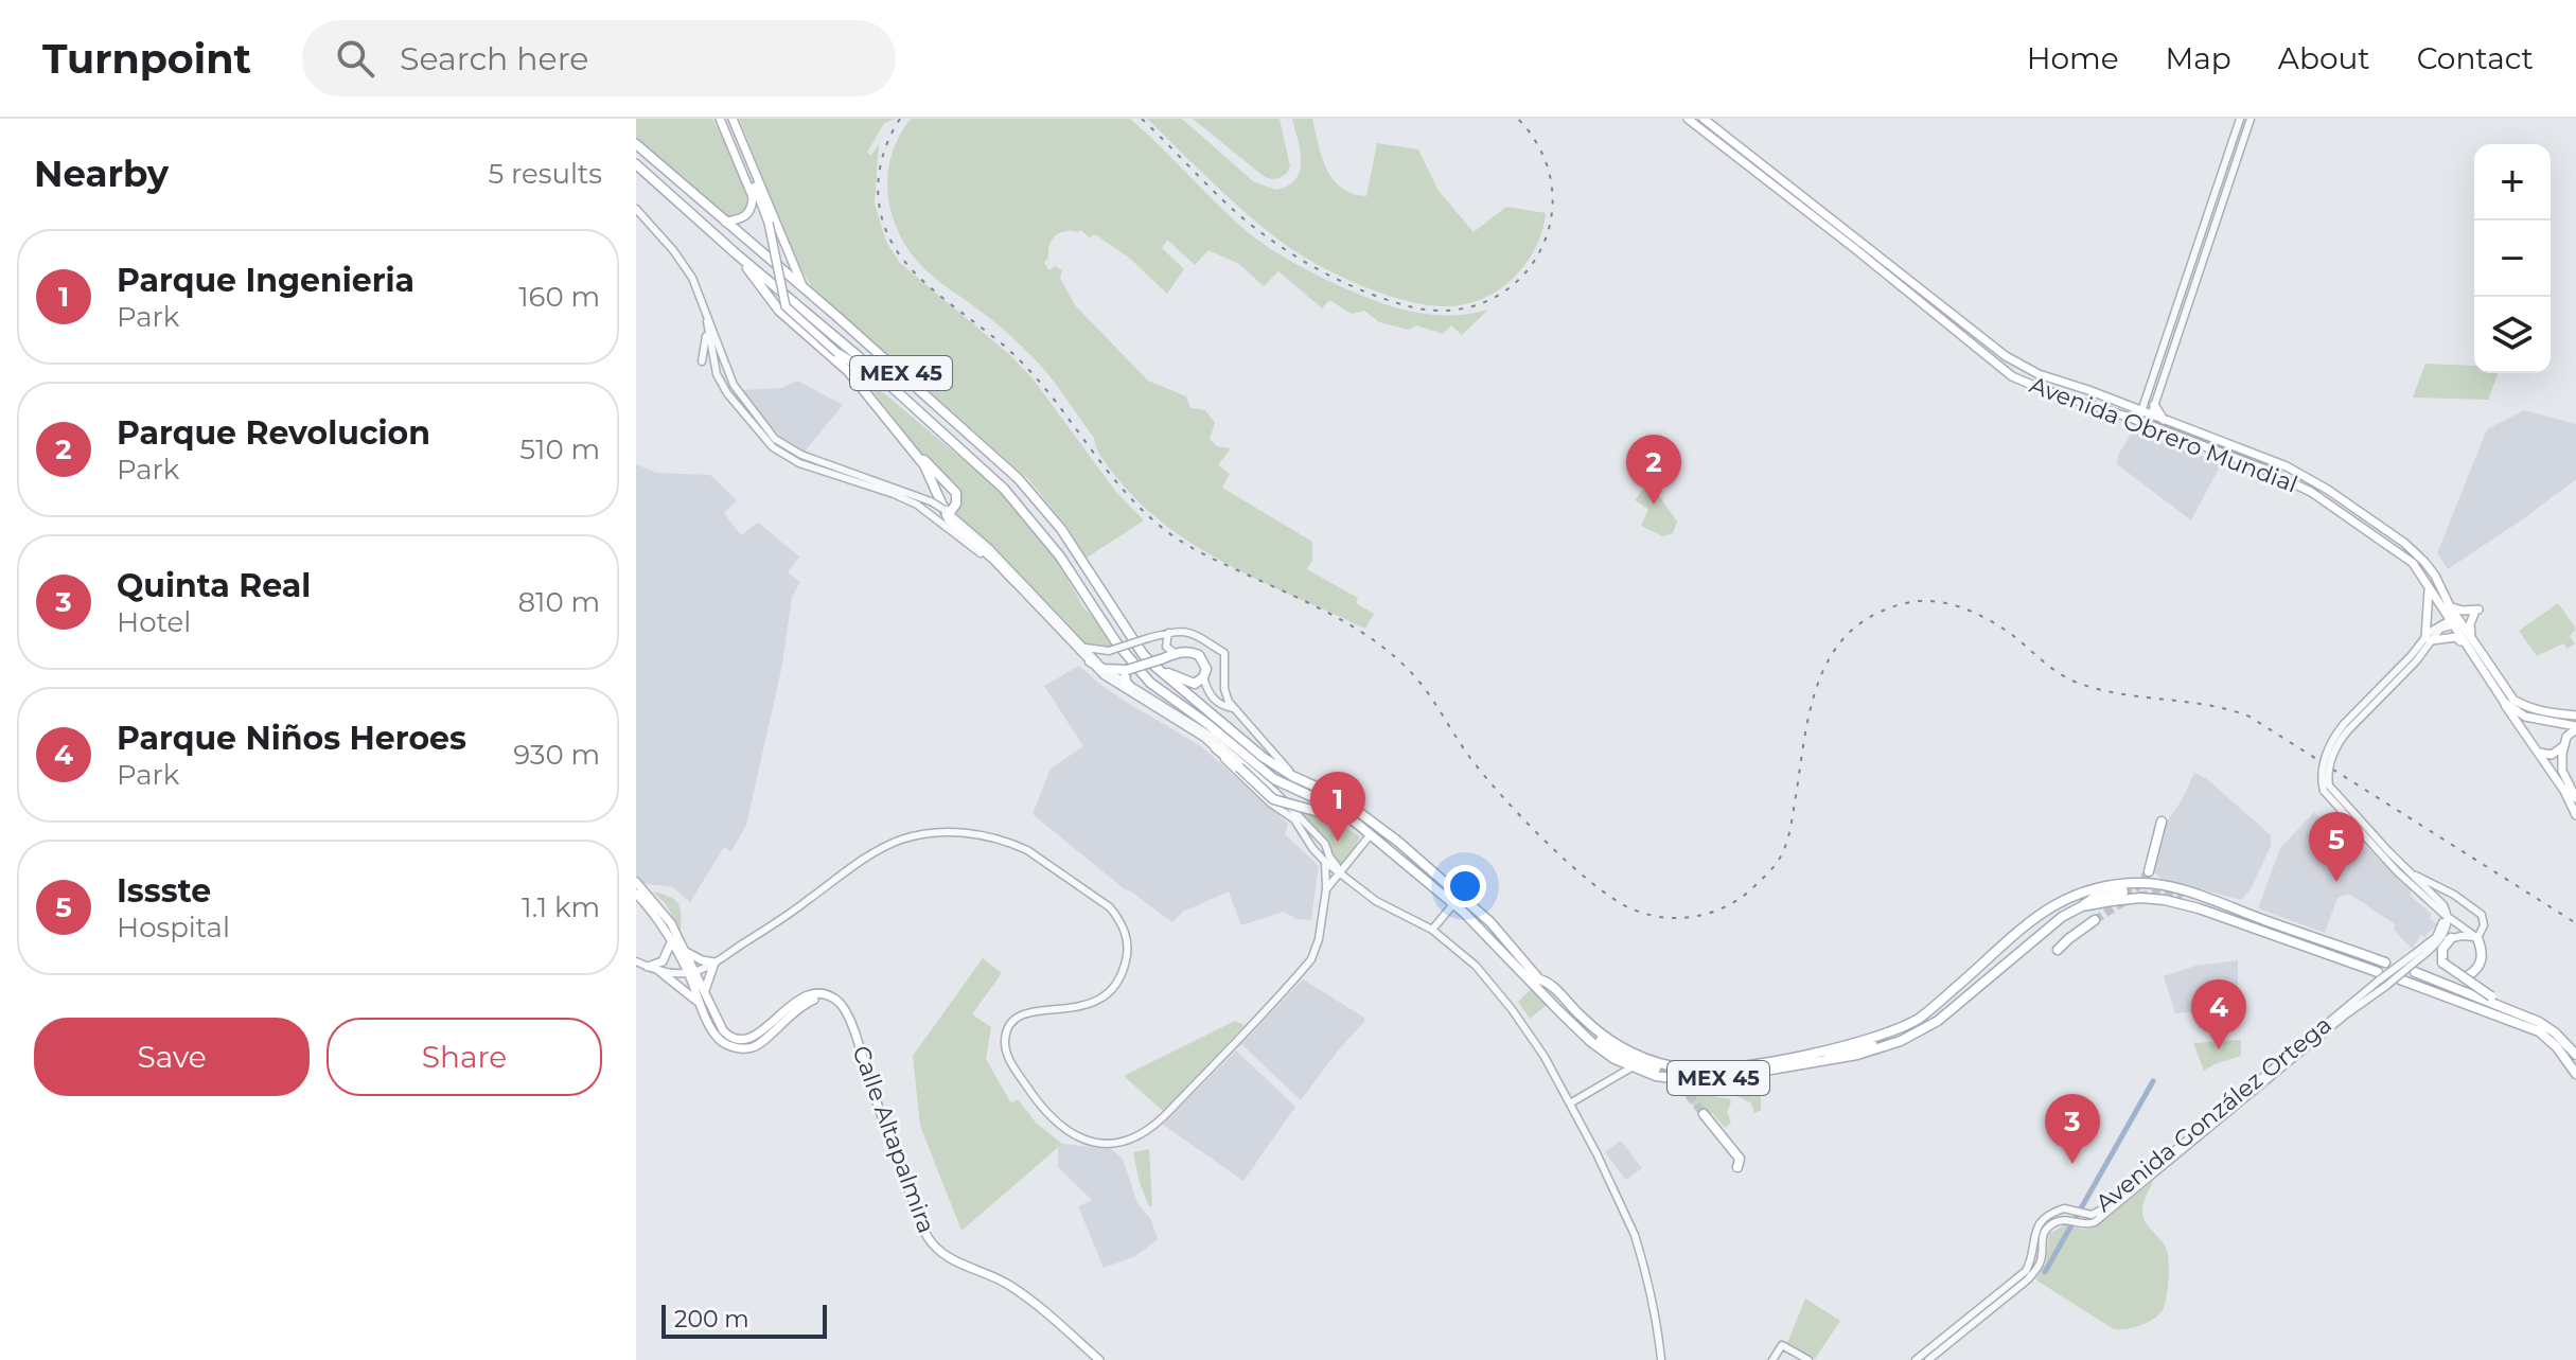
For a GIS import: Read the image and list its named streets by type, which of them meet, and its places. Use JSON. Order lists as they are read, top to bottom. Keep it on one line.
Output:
{"streets":{"main road":["MEX 45","Avenida Obrero Mundial","Calle Altapalmira"],"street":["Avenida González Ortega"]},"crossings":[["MEX 45","Avenida González Ortega"]],"scale_bar":"200 m","page":{"header":"Turnpoint","search":"Search here","nav":["Home","Map","About","Contact"],"heading":["Nearby","5 results"],"map_buttons":["+","−"],"list":[{"mark":"1","name":"Parque Ingenieria","note":"Park","value":"160 m"},{"mark":"2","name":"Parque Revolucion","note":"Park","value":"510 m"},{"mark":"3","name":"Quinta Real","note":"Hotel","value":"810 m"},{"mark":"4","name":"Parque Niños Heroes","note":"Park","value":"930 m"},{"mark":"5","name":"Issste","note":"Hospital","value":"1.1 km"}],"pins":["2","1","5","4","3"],"buttons":["Save","Share"],"scale":"200 m"}}
